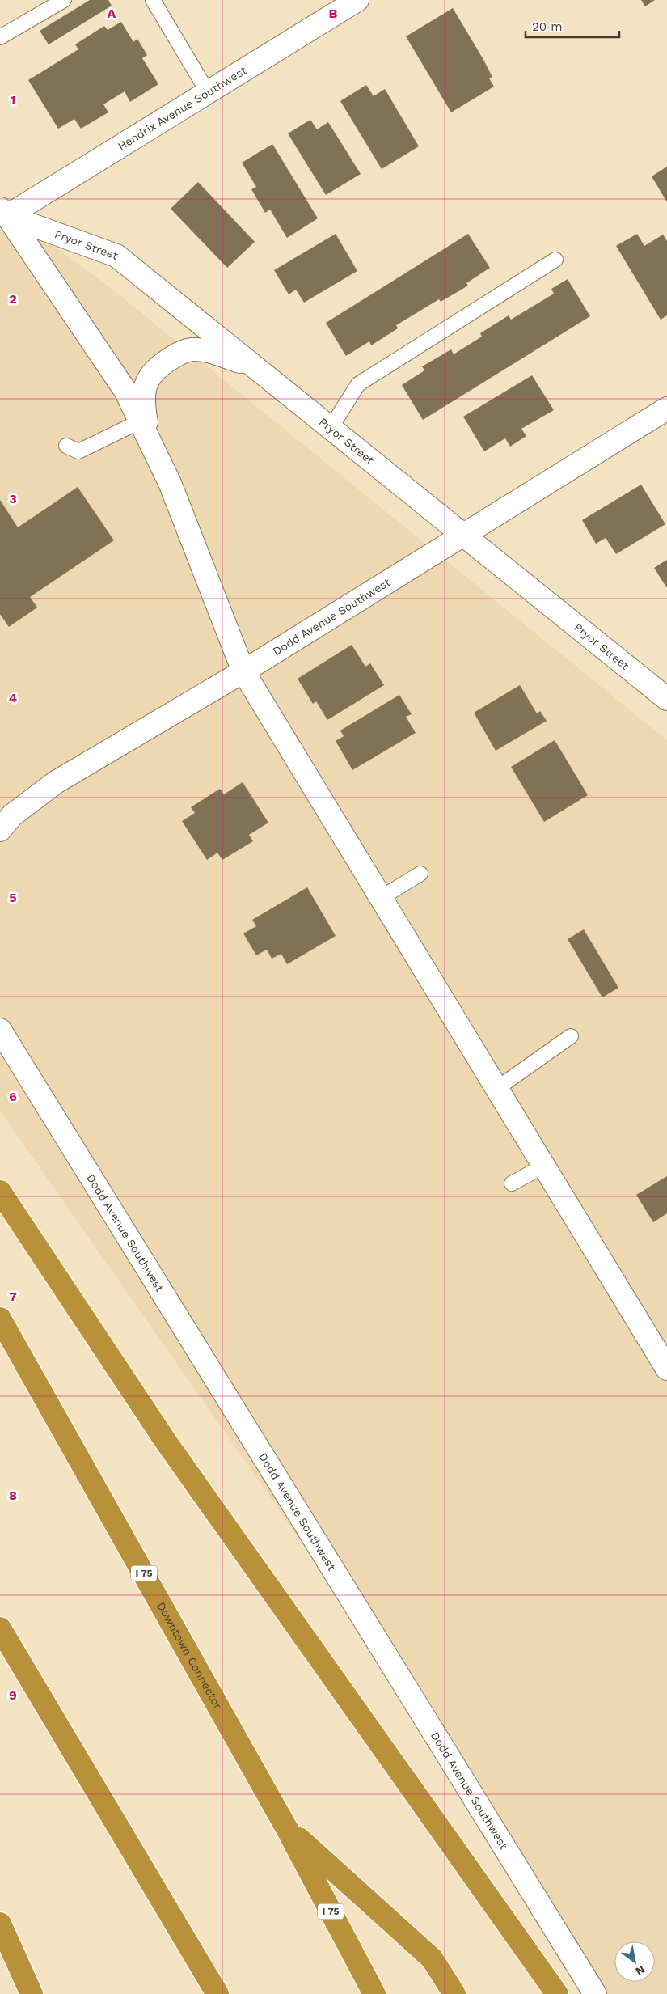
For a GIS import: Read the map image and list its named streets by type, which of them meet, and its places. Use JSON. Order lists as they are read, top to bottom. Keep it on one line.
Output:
{"streets":{"highway":["I 75","Downtown Connector"],"main road":["Hendrix Avenue Southwest","Pryor Street","Dodd Avenue Southwest"]},"crossings":[["Hendrix Avenue Southwest","Pryor Street"],["Pryor Street","Dodd Avenue Southwest"]],"scale_bar":"20 m","north":"bottom right","grid":{"columns":["A","B"],"rows":["1","2","3","4","5","6","7","8","9"]}}
